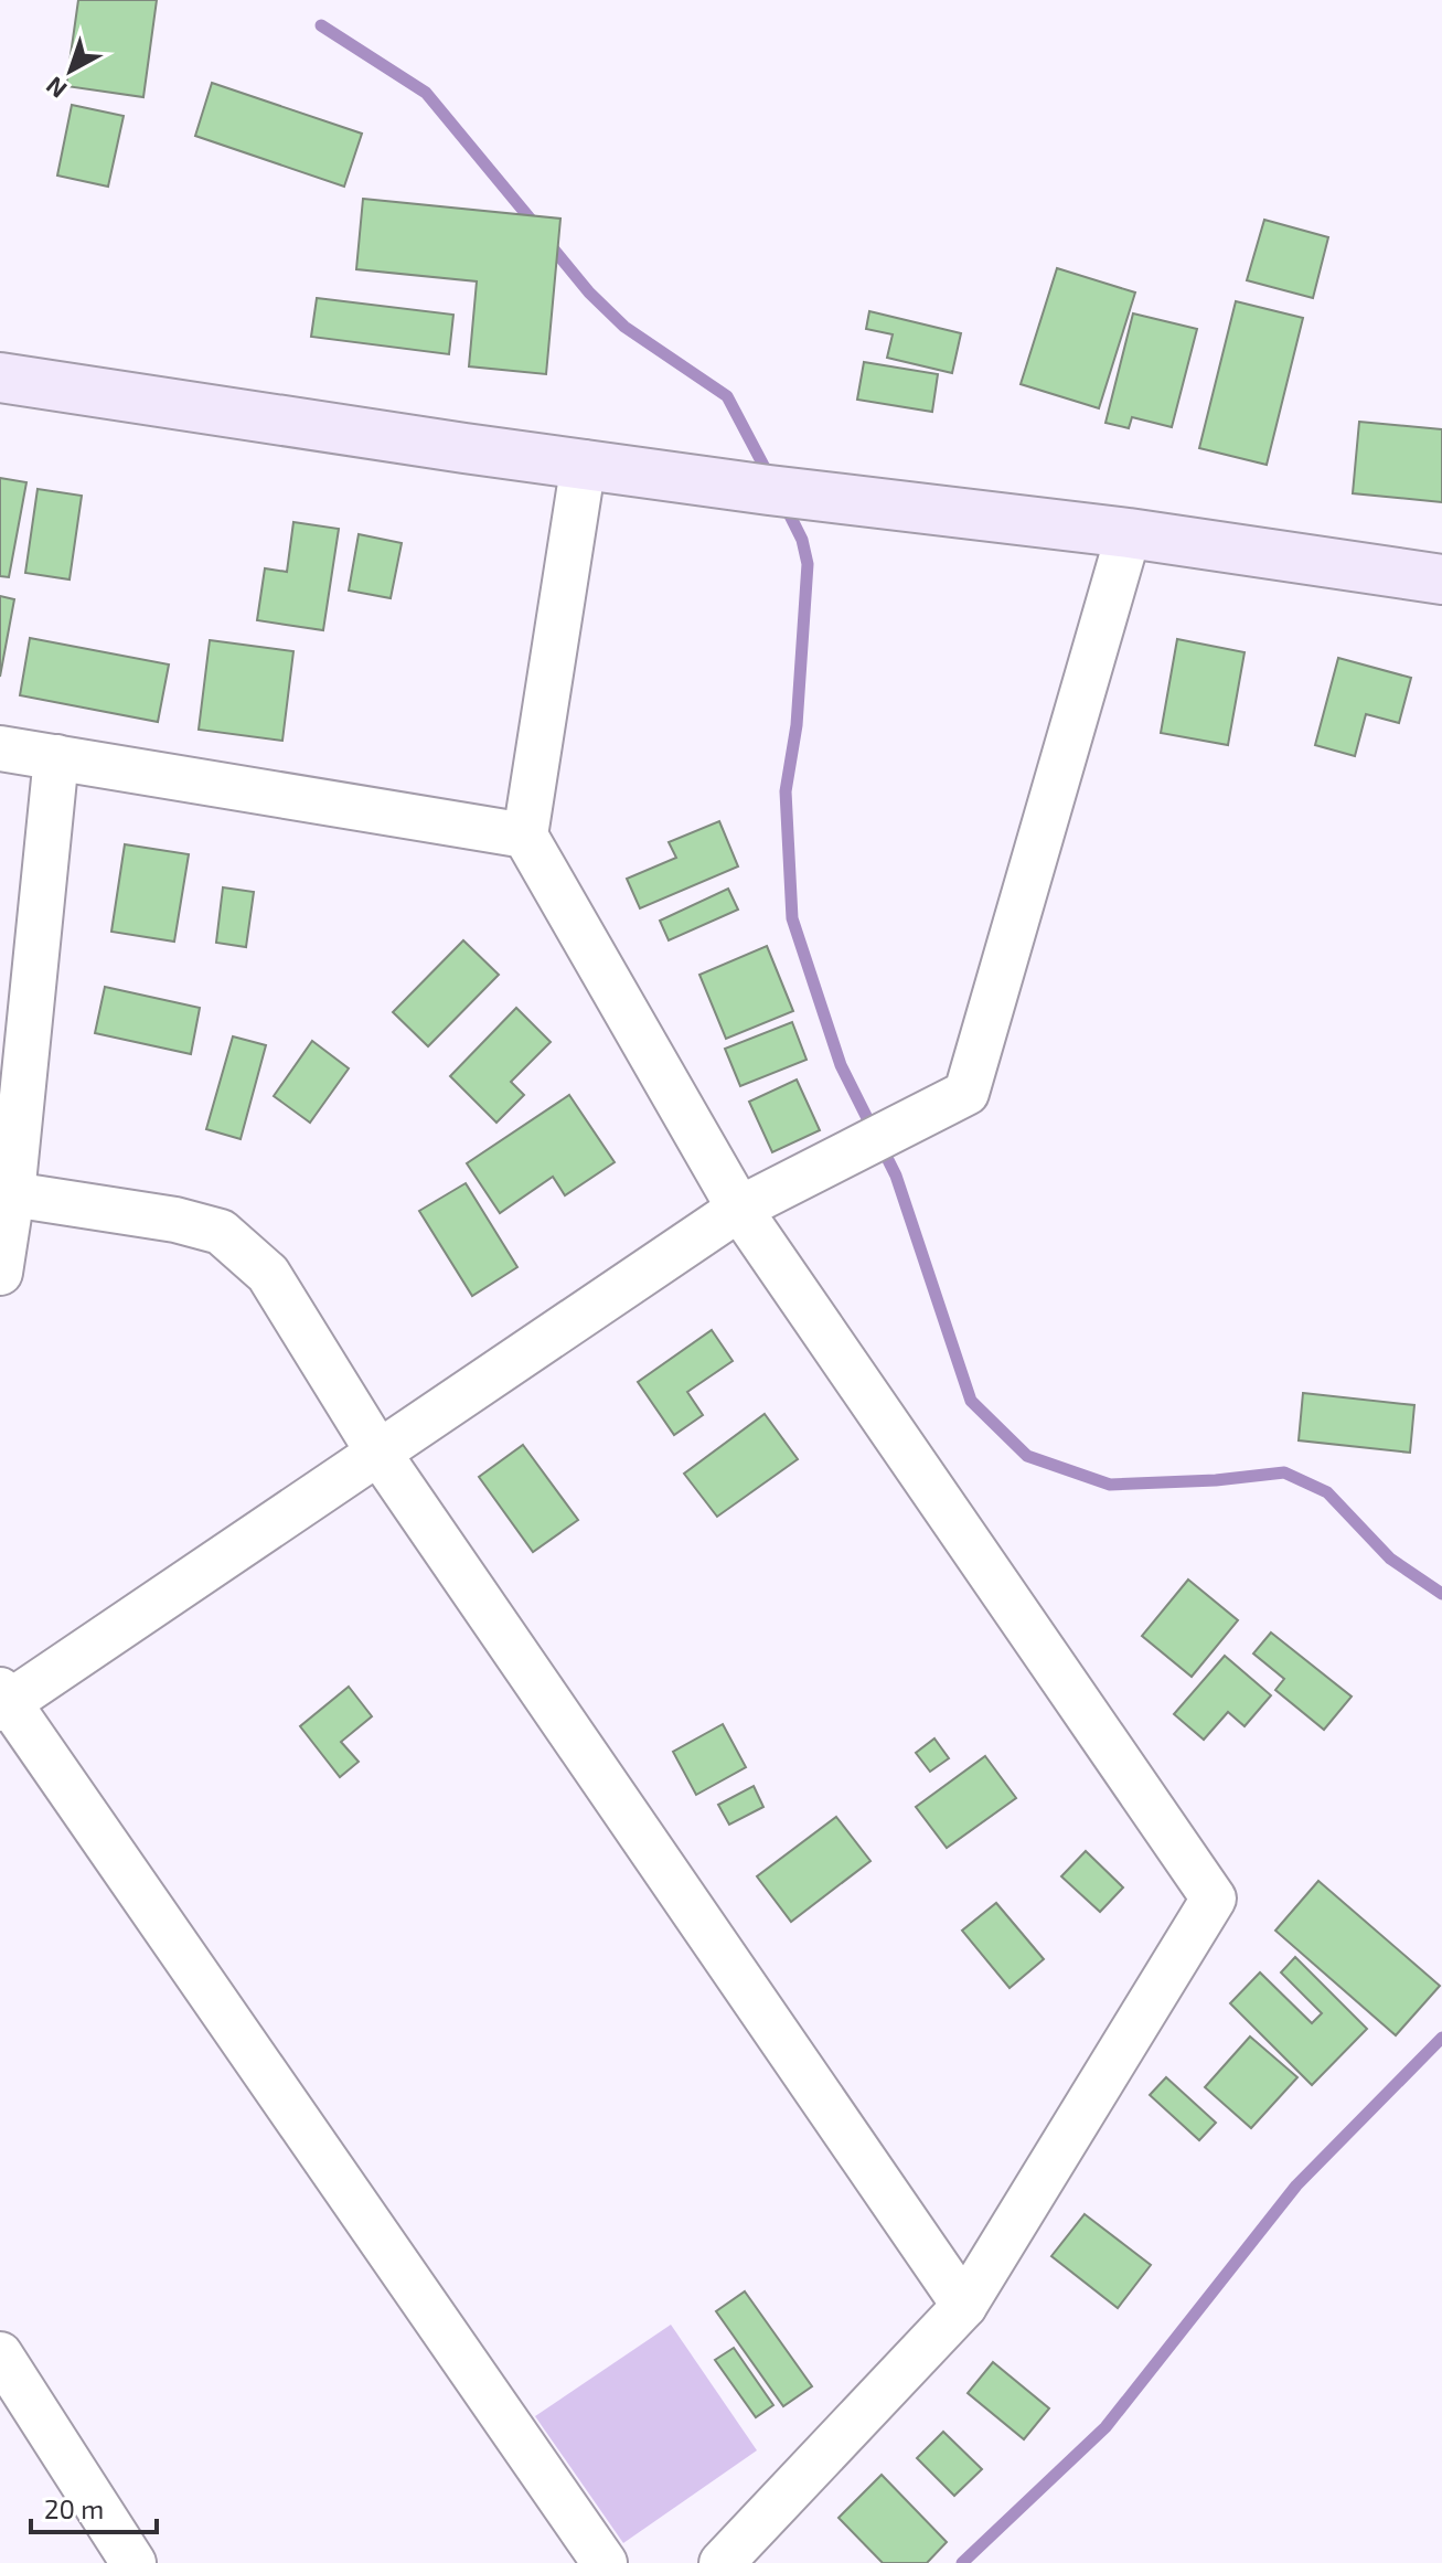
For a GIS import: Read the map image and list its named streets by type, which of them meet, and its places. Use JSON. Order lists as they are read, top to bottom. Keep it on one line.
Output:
{"scale_bar":"20 m","north":"bottom left"}
